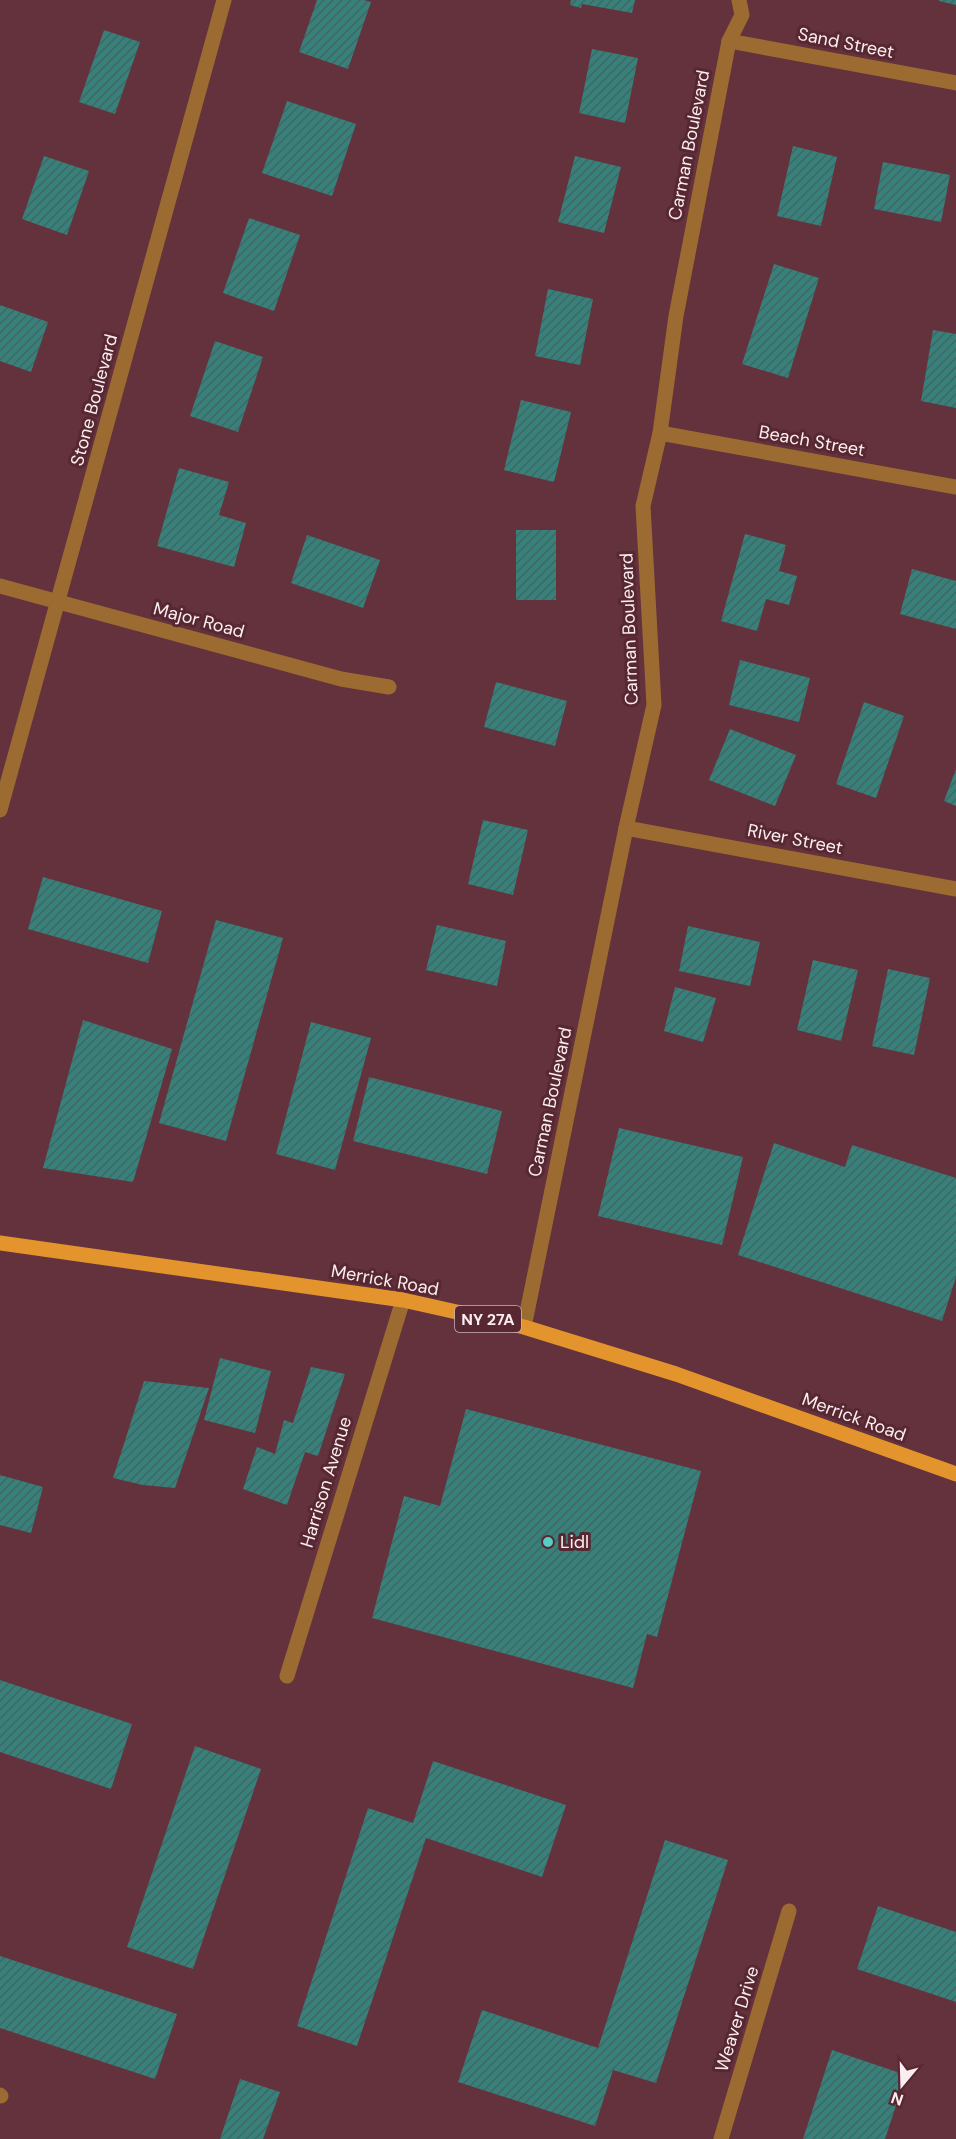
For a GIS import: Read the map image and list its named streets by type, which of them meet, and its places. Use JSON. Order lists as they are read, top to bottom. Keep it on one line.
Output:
{"streets":{"main road":["Merrick Road","NY 27A"],"street":["Sand Street","Carman Boulevard","Stone Boulevard","Beach Street","Major Road","River Street","Harrison Avenue","Weaver Drive"]},"crossings":[["Sand Street","Carman Boulevard"],["Carman Boulevard","Beach Street"],["Carman Boulevard","River Street"],["Carman Boulevard","Merrick Road"],["Stone Boulevard","Major Road"],["Merrick Road","Harrison Avenue"]],"places":["Lidl"],"north":"bottom"}
